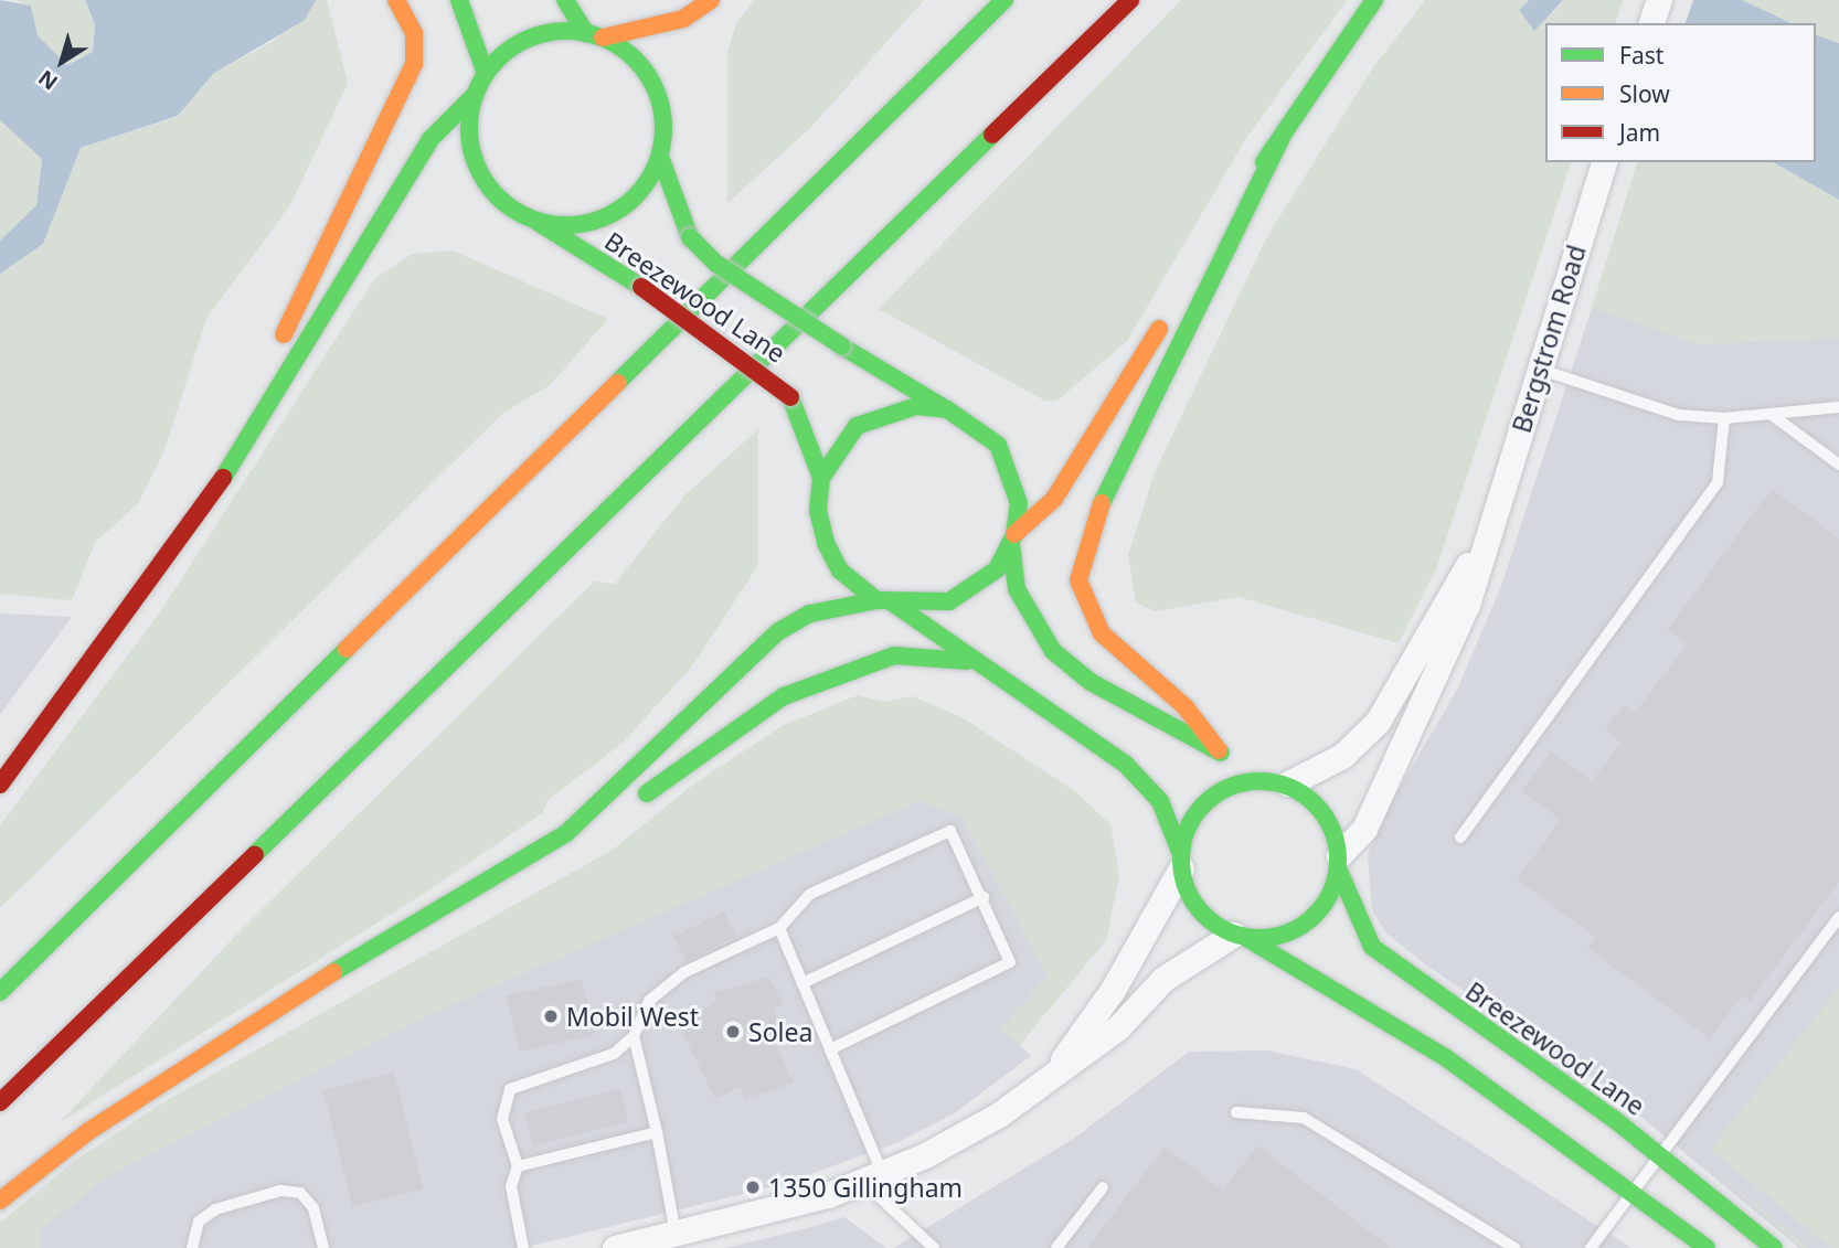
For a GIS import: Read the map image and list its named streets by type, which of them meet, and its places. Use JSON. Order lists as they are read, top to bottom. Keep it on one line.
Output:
{"streets":{"main road":["Breezewood Lane"],"street":["Bergstrom Road"]},"crossings":[["Breezewood Lane","Bergstrom Road"]],"places":["Mobil West","Solea","1350 Gillingham"],"legend":["Fast","Slow","Jam"],"north":"bottom left"}
